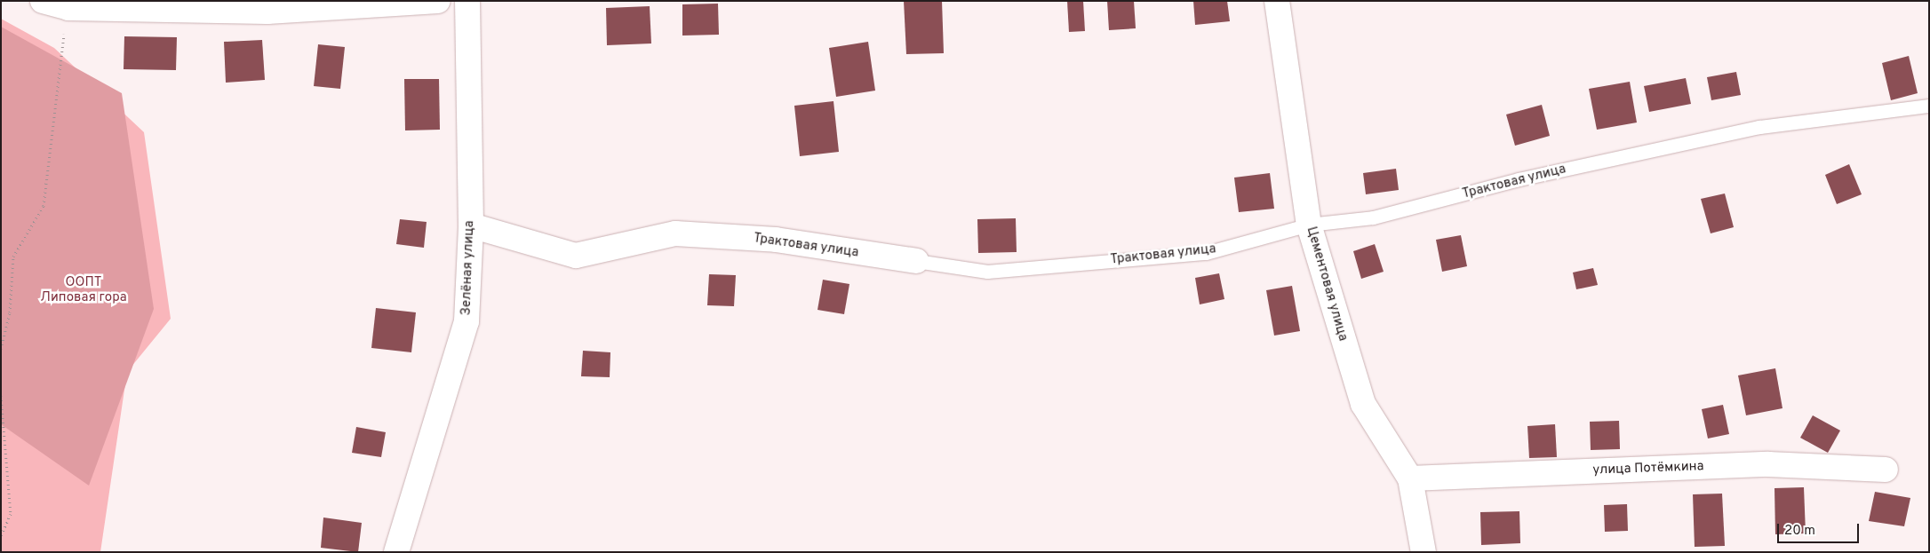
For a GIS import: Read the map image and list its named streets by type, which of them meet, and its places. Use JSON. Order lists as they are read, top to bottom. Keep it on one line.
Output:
{"streets":{"street":["Трактовая улица","Зелёная улица","Цементовая улица","улица Потёмкина"]},"crossings":[["Трактовая улица","Зелёная улица"],["Трактовая улица","Цементовая улица"],["Цементовая улица","улица Потёмкина"]],"parks":["ООПТ Липовая гора"],"scale_bar":"20 m"}
